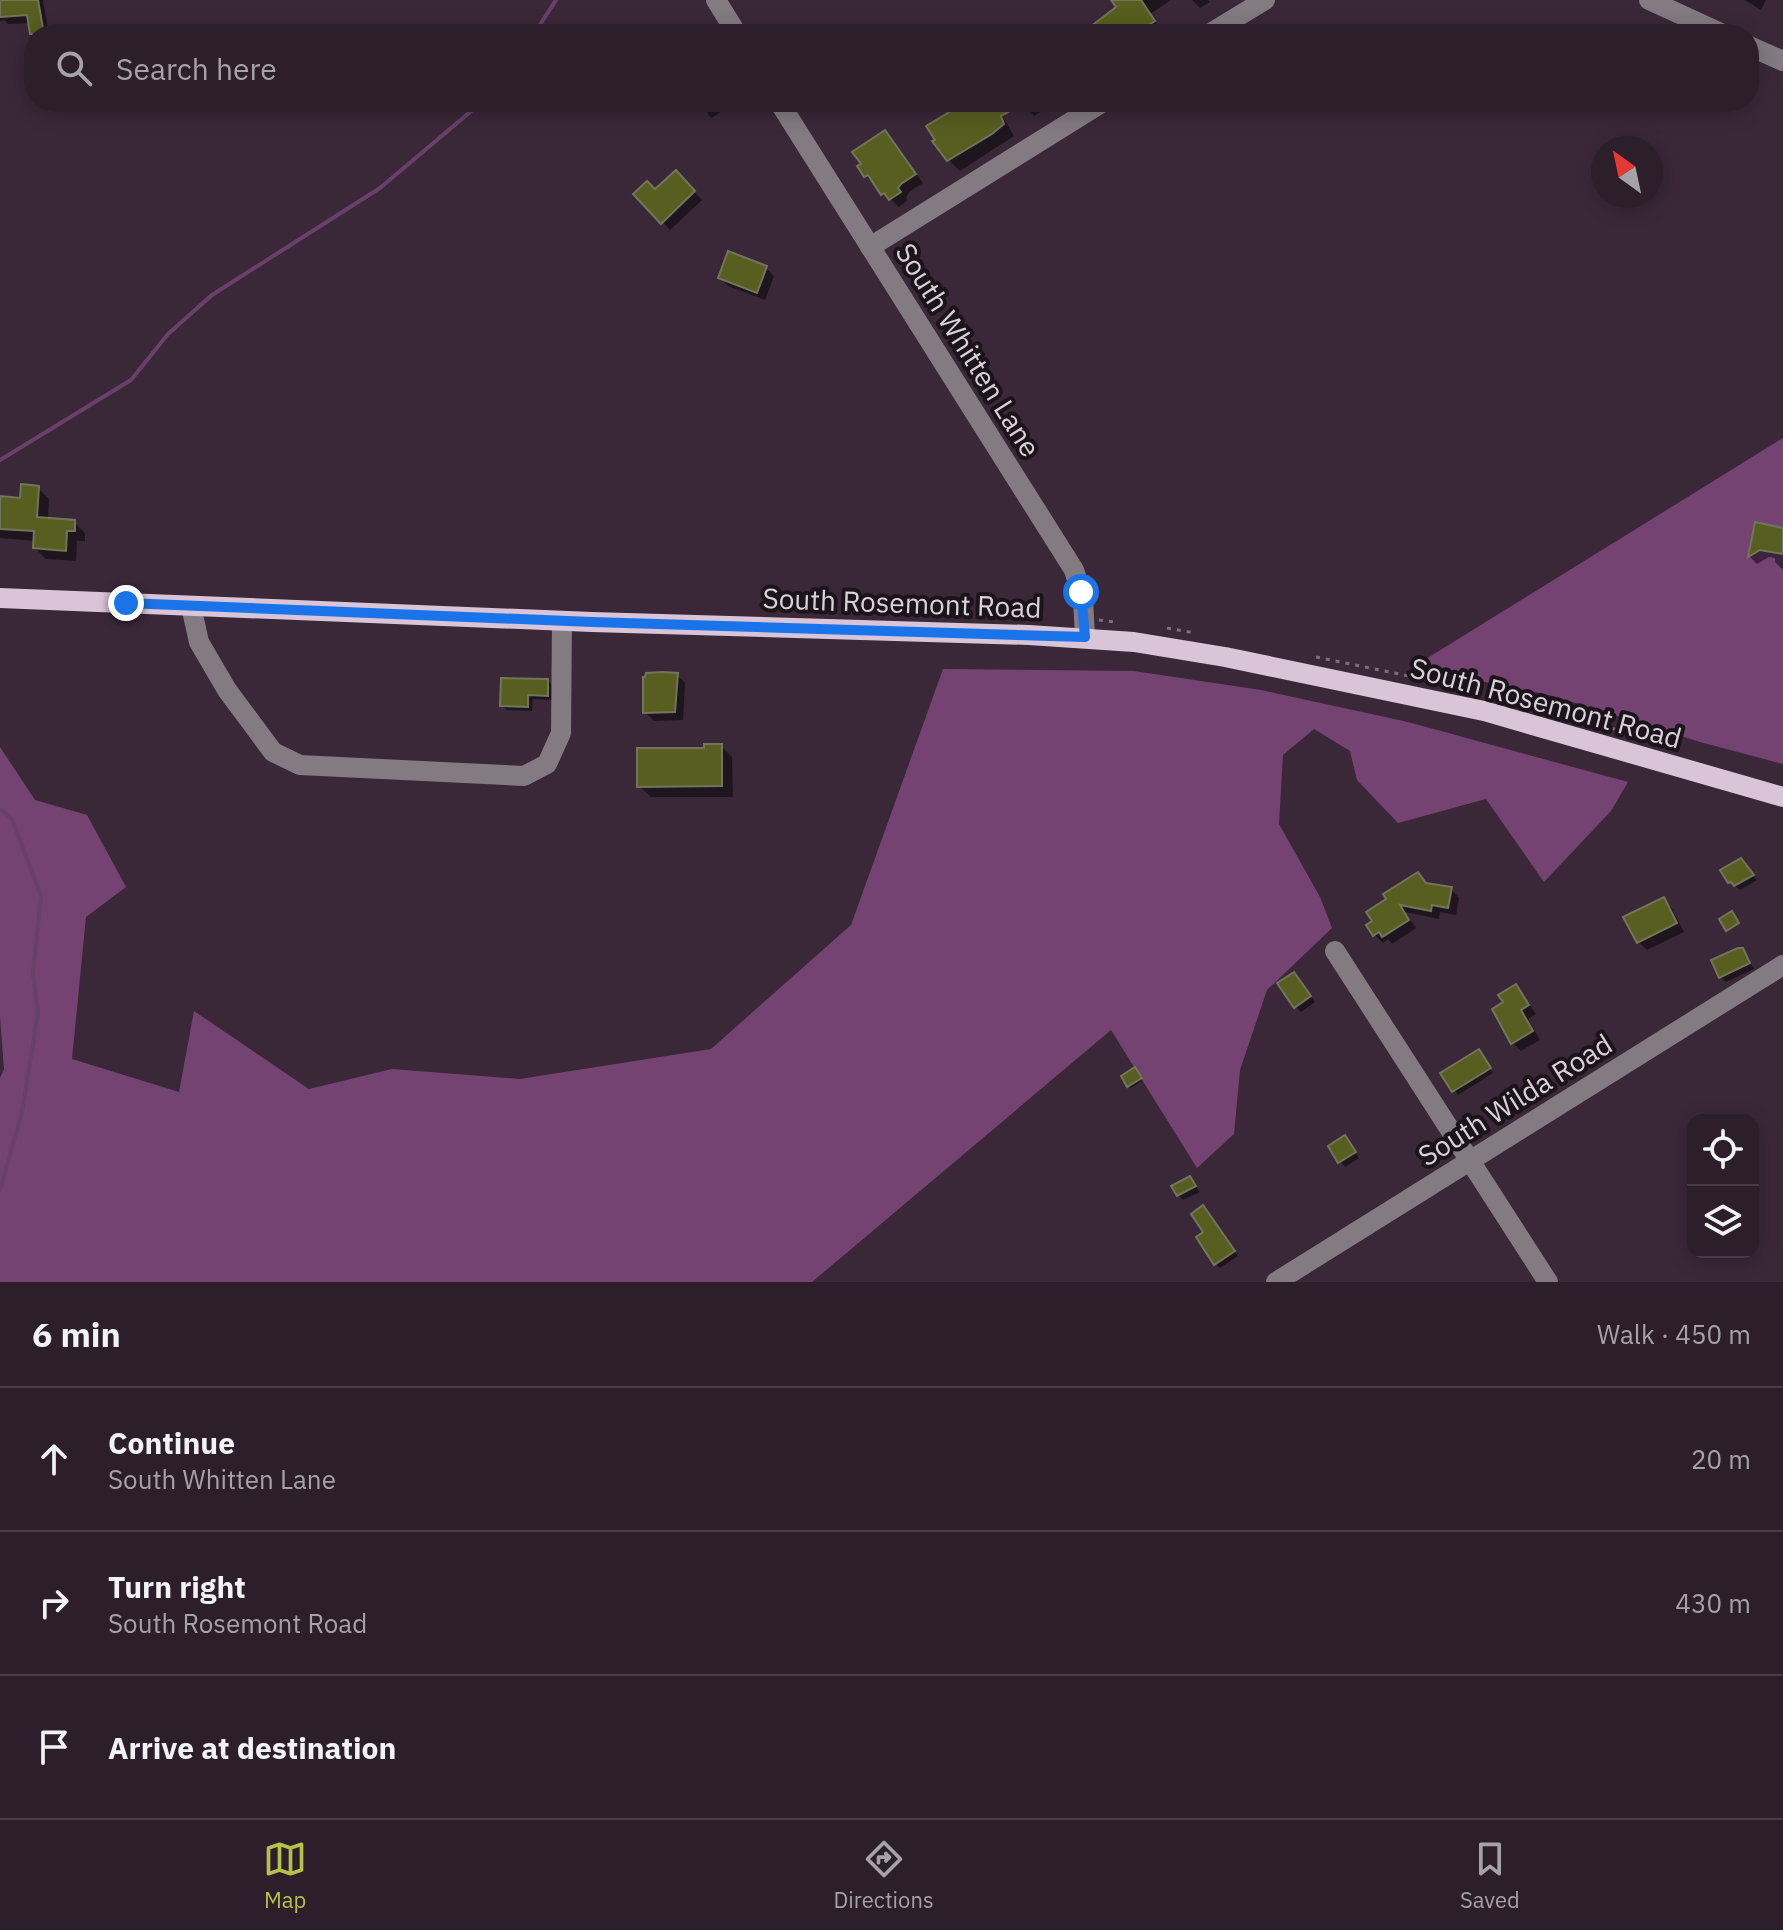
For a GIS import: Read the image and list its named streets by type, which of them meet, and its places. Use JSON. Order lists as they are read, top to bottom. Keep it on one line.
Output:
{"streets":{"main road":["South Rosemont Road"],"street":["South Whitten Lane","South Wilda Road"]},"crossings":[["South Whitten Lane","South Rosemont Road"]],"north":"top left","page":{"search":"Search here","heading":["6 min","Walk · 450 m"],"list":[["Continue","South Whitten Lane","20 m"],["Turn right","South Rosemont Road","430 m"],"Arrive at destination"],"nav":["Map","Directions","Saved"]}}
